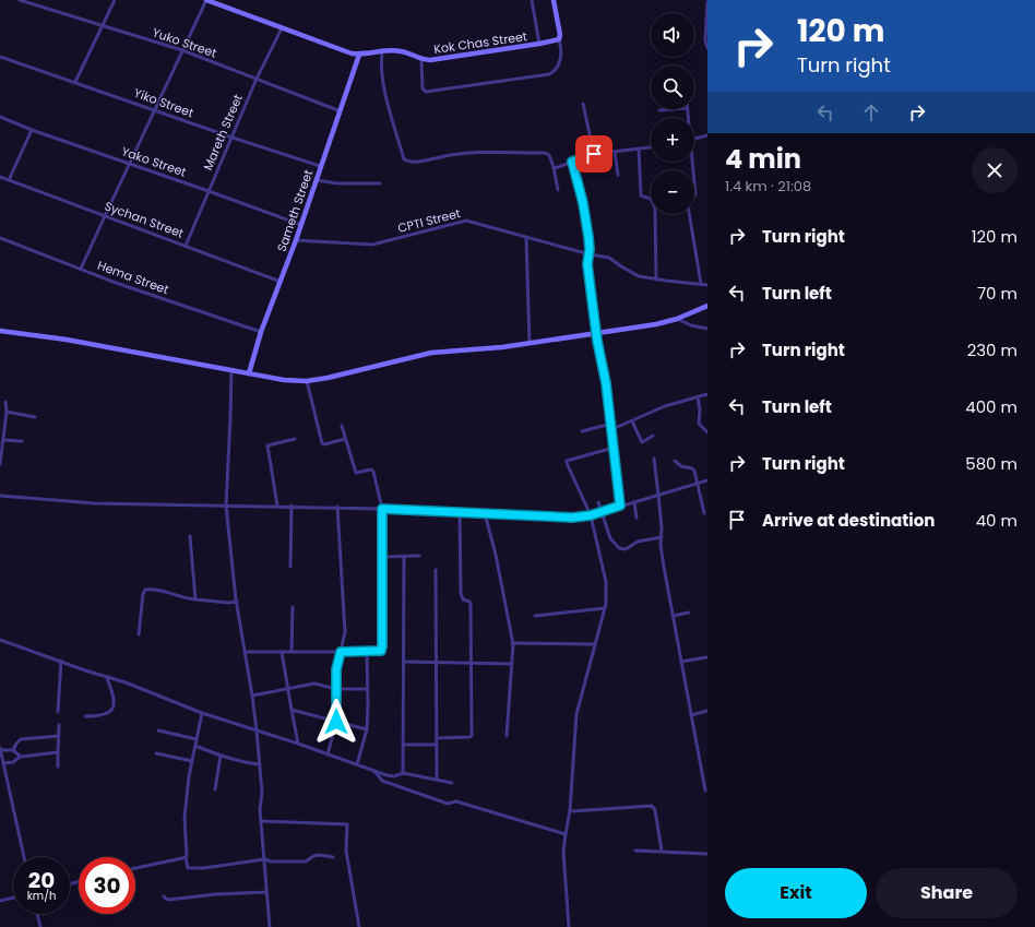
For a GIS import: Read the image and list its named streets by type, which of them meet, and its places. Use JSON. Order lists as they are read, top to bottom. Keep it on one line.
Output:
{"streets":{"street":["Yuko Street","Kok Chas Street","Yiko Street","Mareth Street","Yako Street","Sameth Street","Sychan Street","CPTI Street","Hema Street"]},"crossings":[["Yuko Street","Mareth Street"],["Yuko Street","Sameth Street"],["Kok Chas Street","Mareth Street"],["Kok Chas Street","Sameth Street"],["Yiko Street","Mareth Street"],["Yiko Street","Sameth Street"],["Mareth Street","Yako Street"],["Mareth Street","Sychan Street"],["Yako Street","Sameth Street"],["Sameth Street","Sychan Street"],["Sameth Street","CPTI Street"],["Sameth Street","Hema Street"]],"page":{"turn":["120 m","Turn right"],"map_buttons":["+","−"],"heading":["4 min","1.4 km · 21:08"],"list":[{"name":"Turn right","value":"120 m"},{"name":"Turn left","value":"70 m"},{"name":"Turn right","value":"230 m"},{"name":"Turn left","value":"400 m"},{"name":"Turn right","value":"580 m"},{"name":"Arrive at destination","value":"40 m"}],"speed":"20 km/h","limit":"30","buttons":["Exit","Share"]}}
